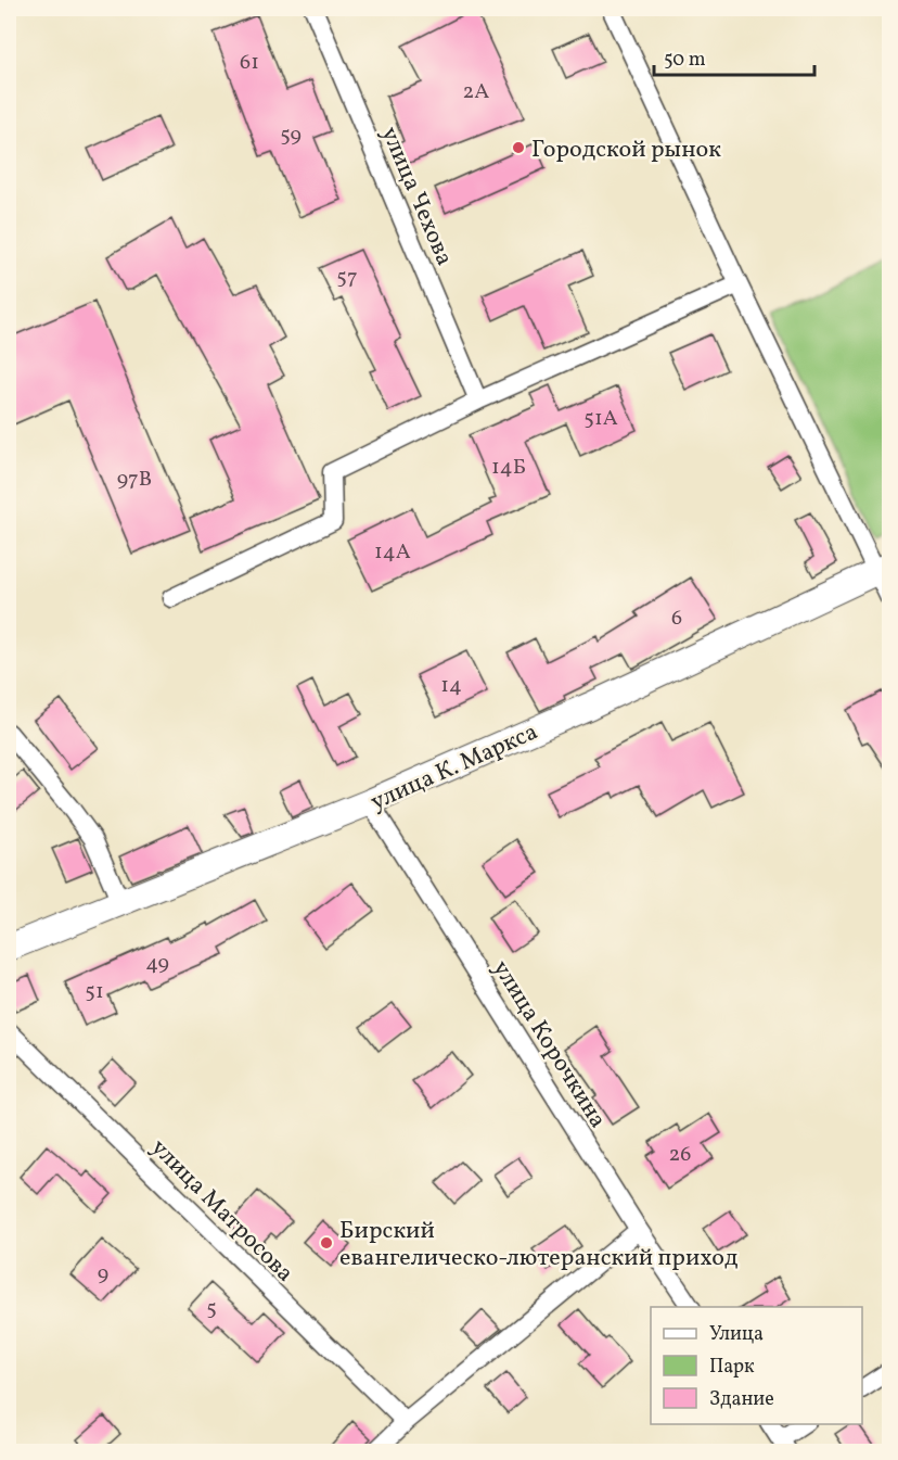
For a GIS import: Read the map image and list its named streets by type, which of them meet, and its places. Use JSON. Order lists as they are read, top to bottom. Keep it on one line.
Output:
{"streets":{"main road":["улица К. Маркса"],"street":["улица Чехова","улица Корочкина","улица Матросова"]},"crossings":[["улица К. Маркса","улица Корочкина"]],"places":["Городской рынок","Бирский евангелическо-лютеранский приход"],"house_numbers":["61","2А","59","57","51А","14Б","97В","14А","6","14","49","51","26","9","5"],"legend":["Улица","Парк","Здание"],"scale_bar":"50 m"}
